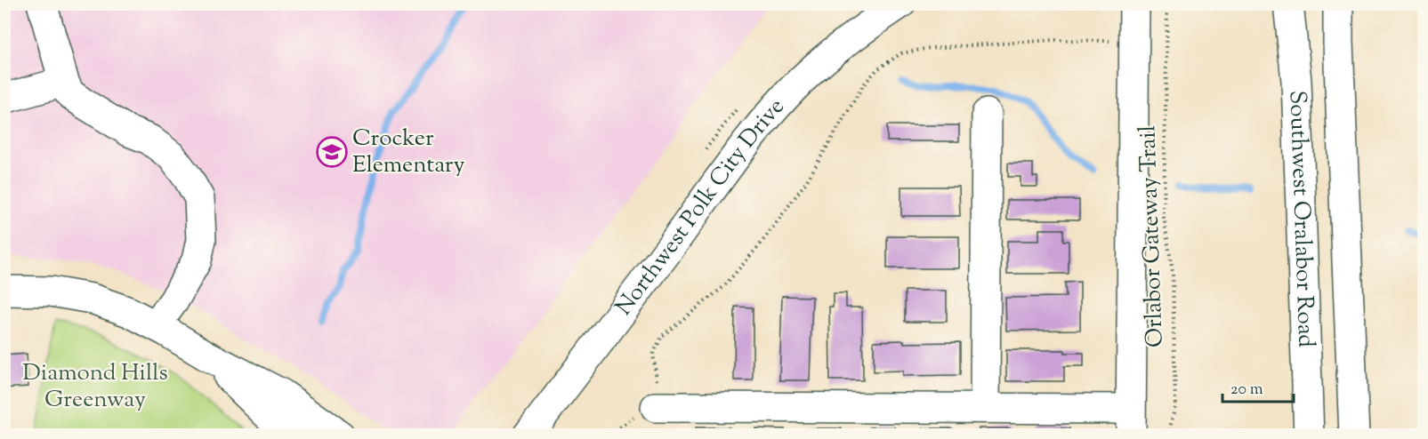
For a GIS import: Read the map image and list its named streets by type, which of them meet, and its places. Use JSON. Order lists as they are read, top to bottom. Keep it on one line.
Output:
{"streets":{"street":["Northwest Polk City Drive","Southwest Oralabor Road"],"path":["Orlabor Gateway Trail"]},"parks":["Diamond Hills Greenway"],"places":{"school or university":["Crocker Elementary"]},"scale_bar":"20 m"}
